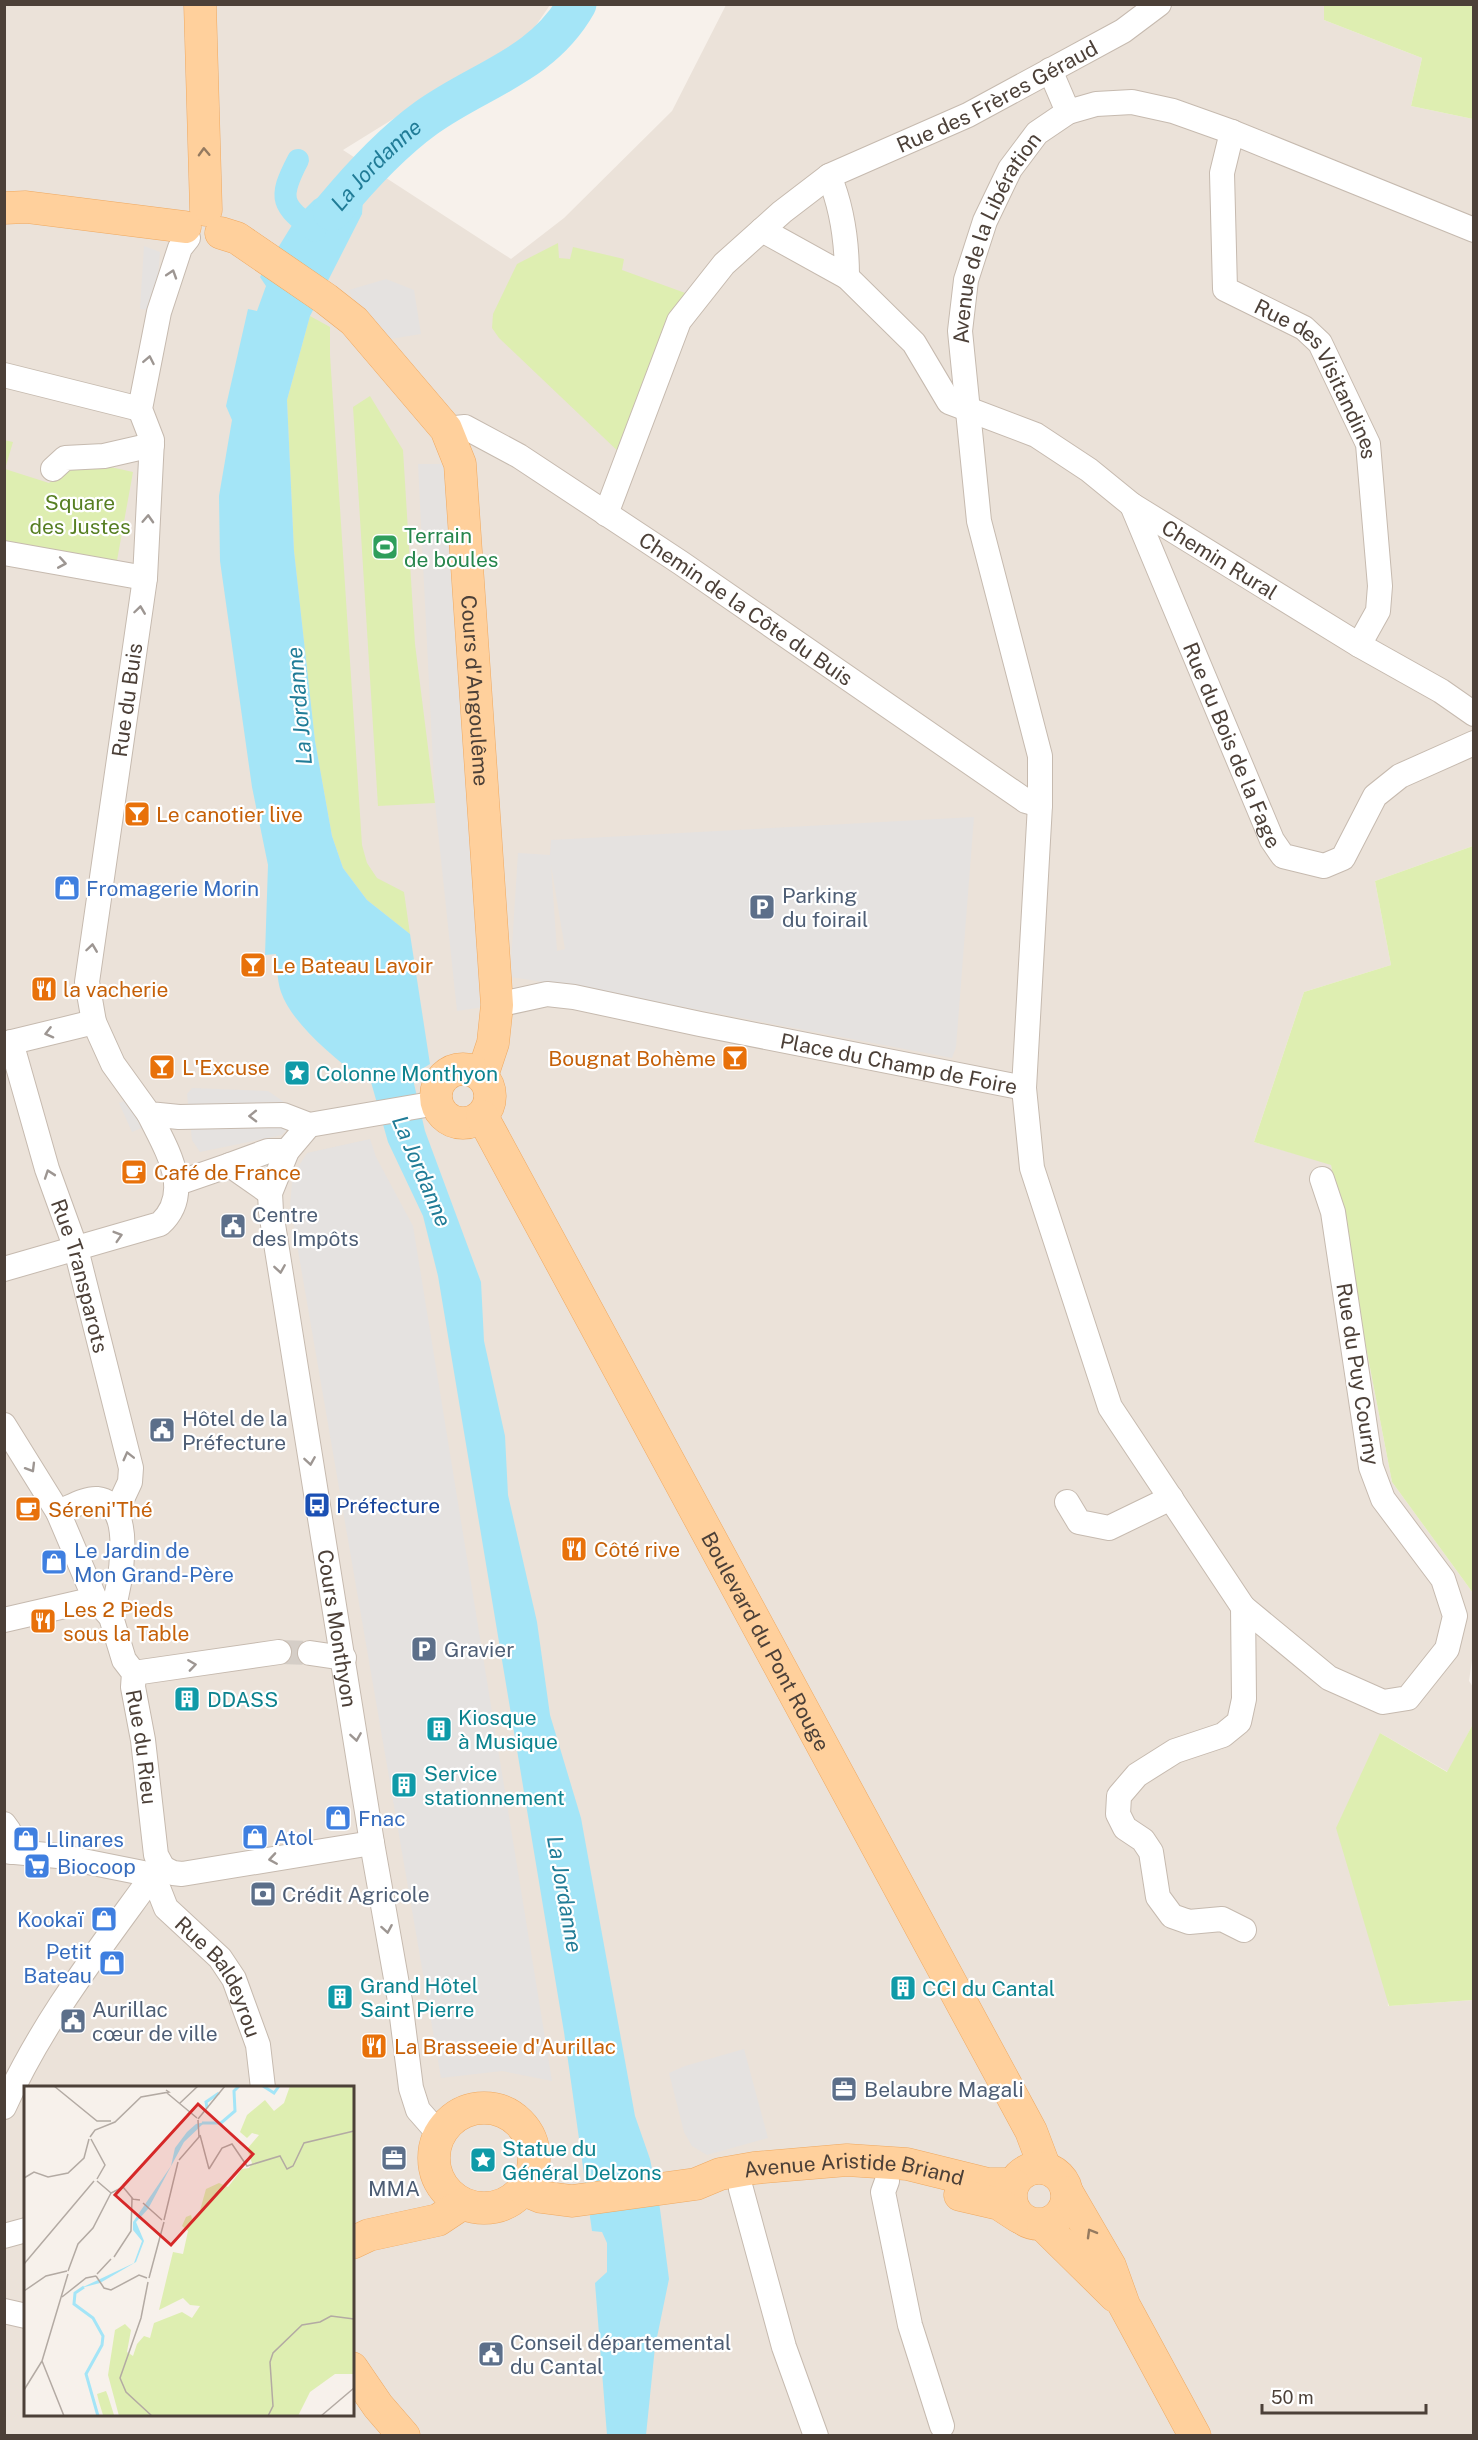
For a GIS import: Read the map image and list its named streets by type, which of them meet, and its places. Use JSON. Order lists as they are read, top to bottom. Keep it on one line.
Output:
{"streets":{"main road":["Cours d'Angoulême","Boulevard du Pont Rouge","Avenue Aristide Briand"],"street":["Rue des Frères Géraud","Avenue de la Libération","Rue des Visitandines","Chemin Rural","Chemin de la Côte du Buis","Rue du Buis","Rue du Bois de la Fage","Place du Champ de Foire","Rue Transparots","Rue du Puy Courny","Cours Monthyon","Rue du Rieu","Rue Baldeyrou"]},"crossings":[["Rue des Frères Géraud","Avenue de la Libération"],["Rue des Frères Géraud","Chemin de la Côte du Buis"],["Avenue de la Libération","Rue des Visitandines"],["Avenue de la Libération","Chemin Rural"],["Avenue de la Libération","Chemin de la Côte du Buis"],["Avenue de la Libération","Place du Champ de Foire"],["Rue des Visitandines","Chemin Rural"],["Chemin Rural","Rue du Bois de la Fage"],["Chemin de la Côte du Buis","Cours d'Angoulême"],["Chemin de la Côte du Buis","Place du Champ de Foire"],["Cours d'Angoulême","Rue du Buis"],["Cours d'Angoulême","Place du Champ de Foire"],["Cours d'Angoulême","Boulevard du Pont Rouge"],["Place du Champ de Foire","Rue du Puy Courny"],["Cours Monthyon","Avenue Aristide Briand"],["Boulevard du Pont Rouge","Avenue Aristide Briand"],["Rue du Rieu","Rue Baldeyrou"]],"one_way":["Rue du Buis","Rue Transparots","Cours Monthyon"],"water":["La Jordanne"],"parks":["Square des Justes"],"places":{"sports":["Terrain de boules"],"bar":["Le canotier live","Le Bateau Lavoir","Bougnat Bohème","L'Excuse"],"shop":["Fromagerie Morin","Le Jardin de Mon Grand-Père","Fnac","Atol","Llinares","Kookaï","Petit Bateau"],"parking":["Parking du foirail","Gravier"],"restaurant":["la vacherie","Côté rive","Les 2 Pieds sous la Table","La Brasseeie d'Aurillac"],"place":["Colonne Monthyon","Statue du Général Delzons"],"cafe":["Café de France","Séreni'Thé"],"public building":["Centre des Impôts","Hôtel de la Préfecture","Aurillac cœur de ville","Conseil départemental du Cantal"],"bus stop":["Préfecture"],"building":["DDASS","Kiosque à Musique","Service stationnement","CCI du Cantal","Grand Hôtel Saint Pierre"],"supermarket":["Biocoop"],"bank":["Crédit Agricole"],"office":["Belaubre Magali","MMA"]},"scale_bar":"50 m"}
